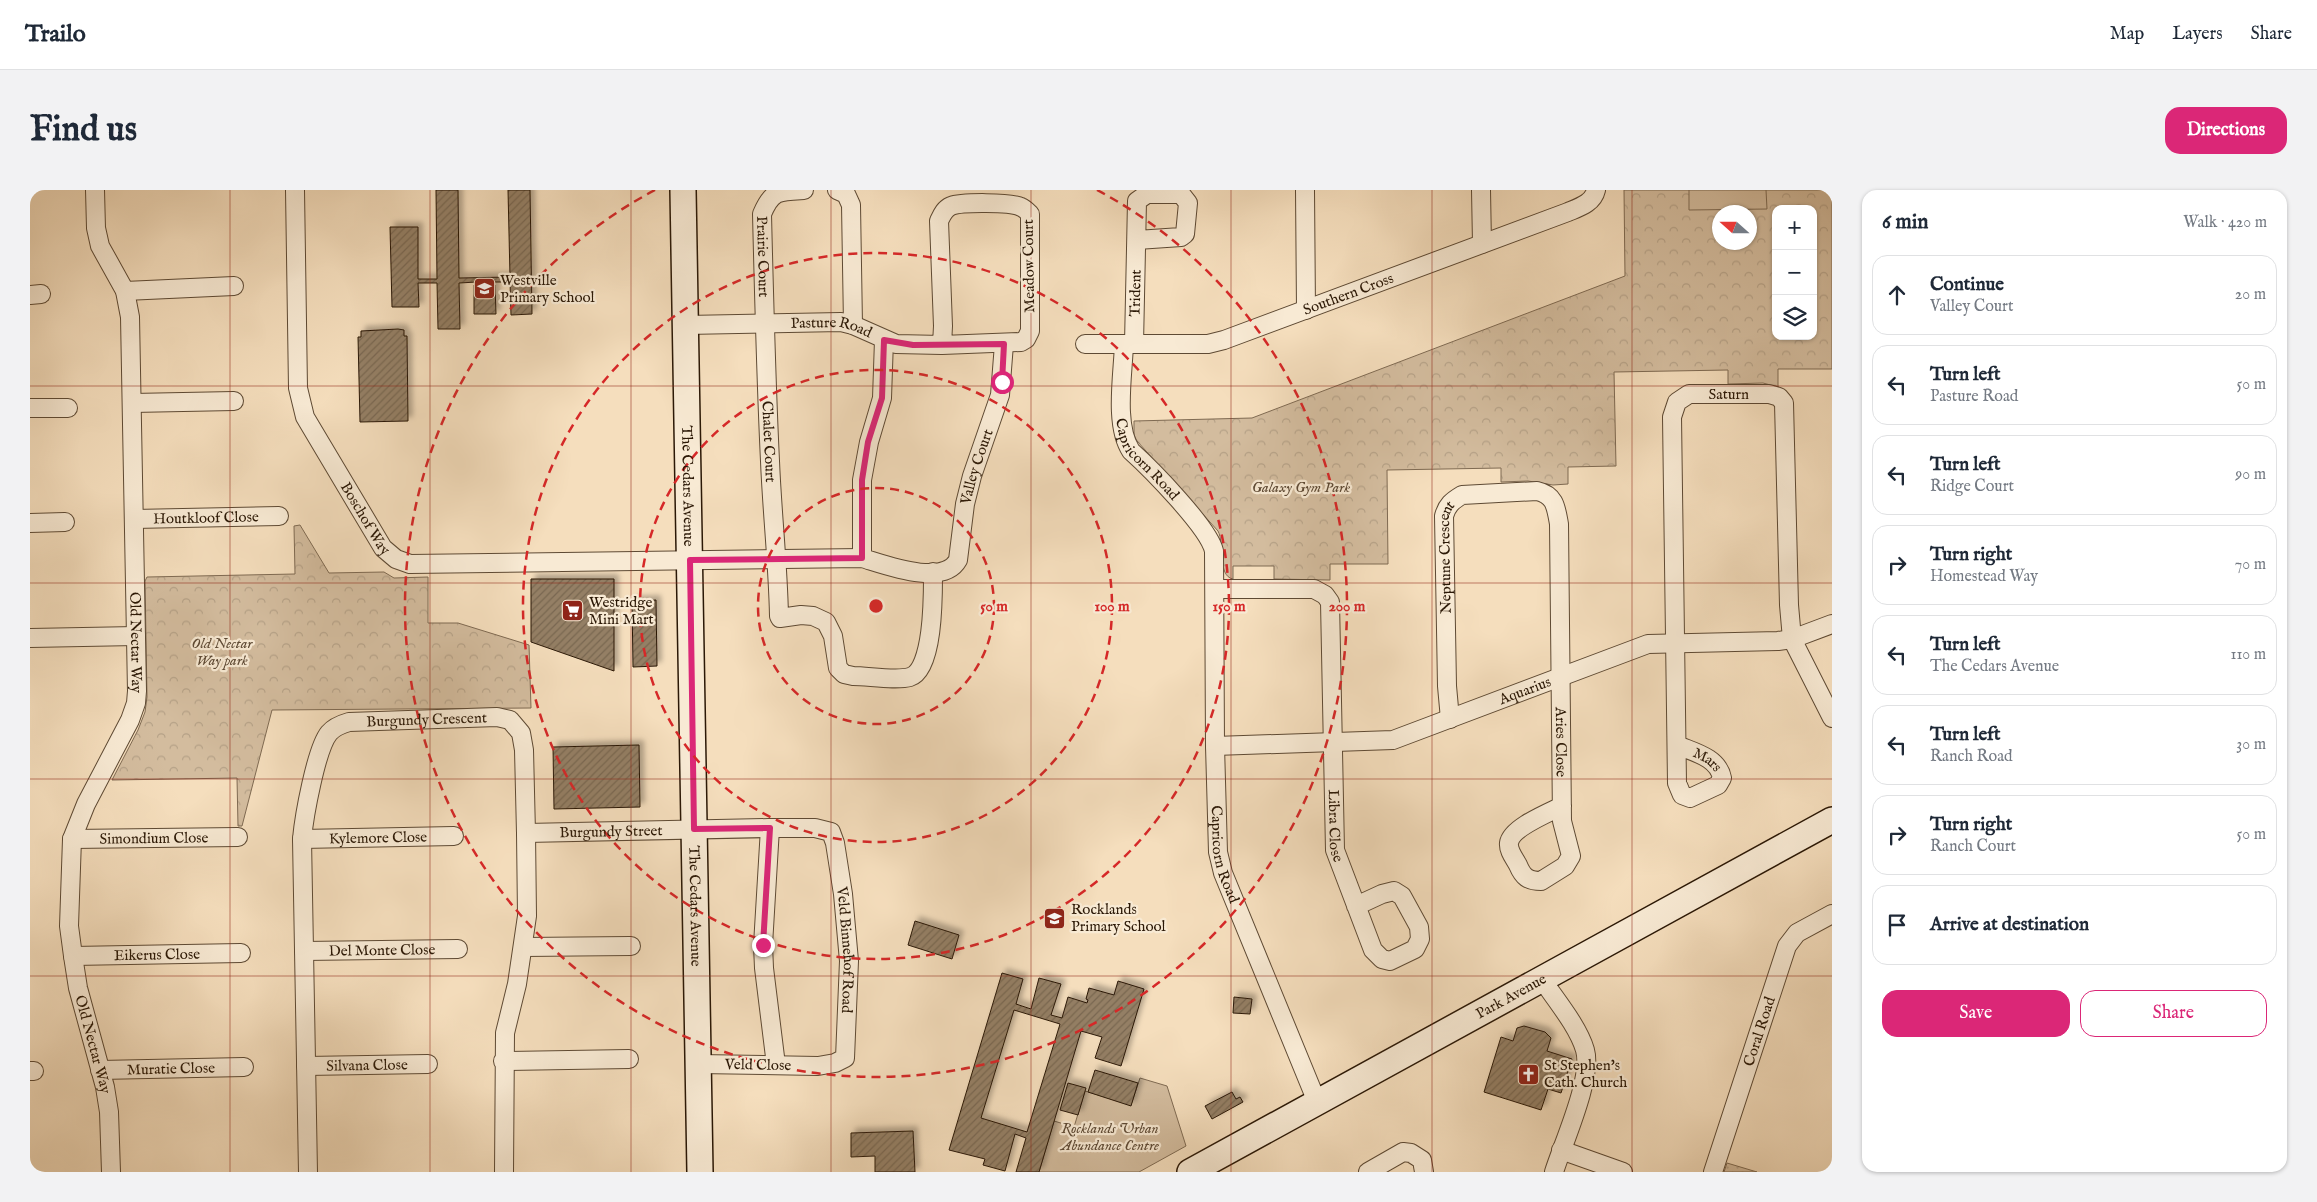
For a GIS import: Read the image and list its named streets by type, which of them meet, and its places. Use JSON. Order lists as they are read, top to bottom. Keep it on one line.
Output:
{"streets":{"street":["Prairie Court","Meadow Court","Trident","Southern Cross","Pasture Road","Saturn","Chalet Court","Capricorn Road","Valley Court","The Cedars Avenue","Boschof Way","Houtkloof Close","Neptune Crescent","Old Nectar Way","Aquarius","Burgundy Crescent","Aries Close","Mars","Libra Close","Burgundy Street","Kylemore Close","Simondium Close","Del Monte Close","Veld Binnehof Road","Eikerus Close","Park Avenue","Coral Road","Silvana Close","Veld Close","Muratie Close"]},"crossings":[["Prairie Court","Pasture Road"],["Prairie Court","Chalet Court"],["Meadow Court","Pasture Road"],["Meadow Court","Valley Court"],["Trident","Southern Cross"],["Trident","Capricorn Road"],["Southern Cross","Capricorn Road"],["Pasture Road","Chalet Court"],["Pasture Road","Valley Court"],["Pasture Road","The Cedars Avenue"],["Saturn","Aquarius"],["Saturn","Mars"],["Chalet Court","Valley Court"],["Chalet Court","Boschof Way"],["Capricorn Road","Aquarius"],["Capricorn Road","Park Avenue"],["Valley Court","Boschof Way"],["The Cedars Avenue","Boschof Way"],["The Cedars Avenue","Burgundy Street"],["The Cedars Avenue","Veld Close"],["Houtkloof Close","Old Nectar Way"],["Neptune Crescent","Aquarius"],["Neptune Crescent","Aries Close"],["Old Nectar Way","Simondium Close"],["Old Nectar Way","Eikerus Close"],["Old Nectar Way","Muratie Close"],["Aquarius","Aries Close"],["Aquarius","Mars"],["Aquarius","Libra Close"],["Burgundy Crescent","Burgundy Street"],["Burgundy Crescent","Kylemore Close"],["Burgundy Crescent","Del Monte Close"],["Burgundy Crescent","Silvana Close"],["Burgundy Street","Veld Binnehof Road"],["Veld Binnehof Road","Veld Close"]],"parks":["Galaxy Gym Park","Old Nectar Way park","Rocklands Urban Abundance Centre"],"places":{"school or university":["Westville Primary School","Rocklands Primary School"],"supermarket":["Westridge Mini Mart"],"church":["St Stephen's Cath. Church"]},"north":"left","page":{"header":"Trailo","nav":["Map","Layers","Share"],"buttons":["Directions",["Save","Share"]],"title":"Find us","heading":["6 min","Walk · 420 m"],"map_buttons":["+","−"],"list":[["Continue","Valley Court","20 m"],["Turn left","Pasture Road","50 m"],["Turn left","Ridge Court","90 m"],["Turn right","Homestead Way","70 m"],["Turn left","The Cedars Avenue","110 m"],["Turn left","Ranch Road","30 m"],["Turn right","Ranch Court","50 m"],"Arrive at destination"]},"rings":["50 m","100 m","150 m","200 m"]}
